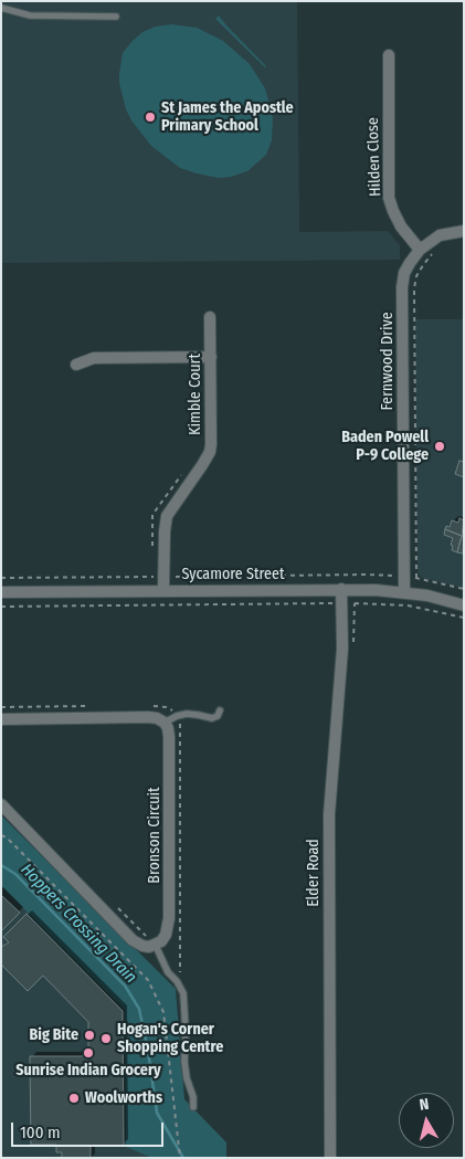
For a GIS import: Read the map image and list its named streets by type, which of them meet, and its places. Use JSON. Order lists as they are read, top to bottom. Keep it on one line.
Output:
{"streets":{"street":["Hilden Close","Fernwood Drive","Kimble Court","Sycamore Street","Bronson Circuit","Elder Road"]},"crossings":[["Hilden Close","Fernwood Drive"],["Fernwood Drive","Sycamore Street"],["Kimble Court","Sycamore Street"],["Sycamore Street","Elder Road"]],"water":["Hoppers Crossing Drain"],"places":["St James the Apostle Primary School","Baden Powell P-9 College","Big Bite","Hogan's Corner Shopping Centre","Sunrise Indian Grocery","Woolworths"],"scale_bar":"100 m","north":"top"}
